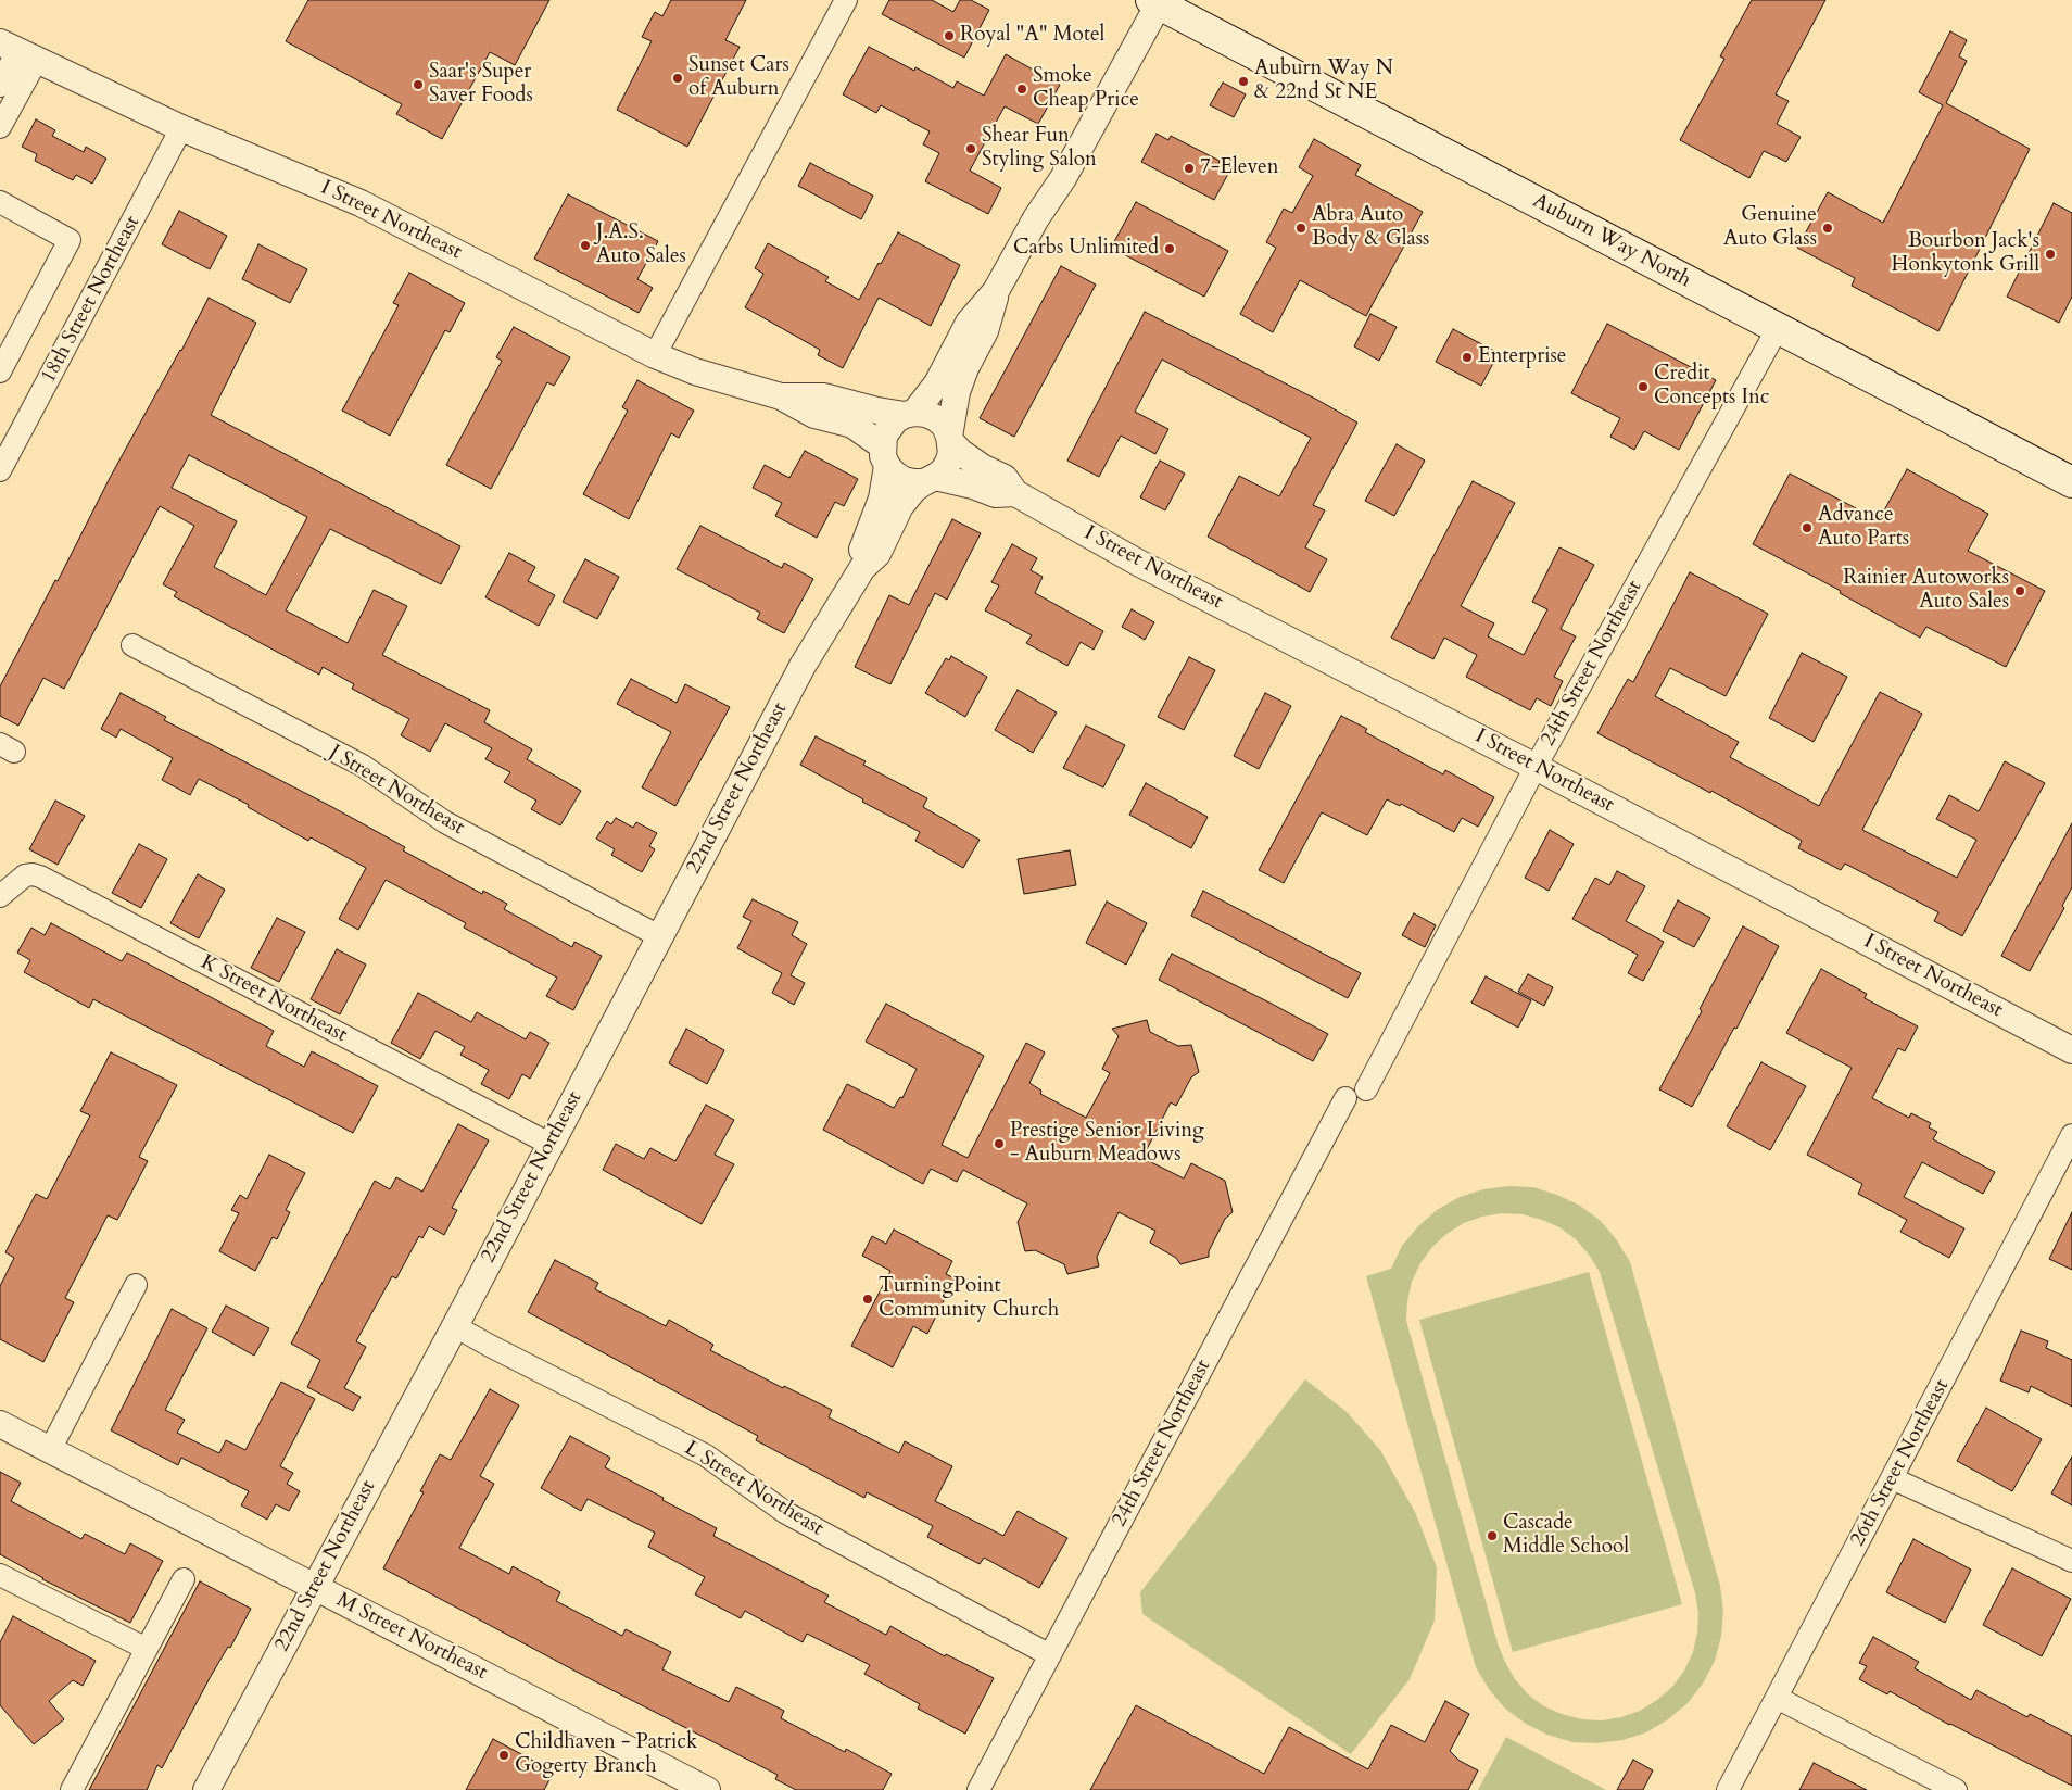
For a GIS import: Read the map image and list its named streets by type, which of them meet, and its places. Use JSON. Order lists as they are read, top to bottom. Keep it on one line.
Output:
{"streets":{"main road":["Auburn Way North"],"street":["I Street Northeast","18th Street Northeast","24th Street Northeast","22nd Street Northeast","J Street Northeast","K Street Northeast","26th Street Northeast","L Street Northeast","M Street Northeast"]},"crossings":[["I Street Northeast","18th Street Northeast"],["I Street Northeast","24th Street Northeast"],["I Street Northeast","22nd Street Northeast"],["Auburn Way North","24th Street Northeast"],["24th Street Northeast","L Street Northeast"],["22nd Street Northeast","J Street Northeast"],["22nd Street Northeast","K Street Northeast"],["22nd Street Northeast","L Street Northeast"],["22nd Street Northeast","M Street Northeast"]],"places":["Royal \"A\" Motel","Sunset Cars of Auburn","Auburn Way N & 22nd St NE","Saar's Super Saver Foods","Smoke Cheap Price","Shear Fun Styling Salon","7-Eleven","Abra Auto Body & Glass","Genuine Auto Glass","J.A.S. Auto Sales","Carbs Unlimited","Bourbon Jack's Honkytonk Grill","Enterprise","Credit Concepts Inc","Advance Auto Parts","Rainier Autoworks Auto Sales","Prestige Senior Living - Auburn Meadows","TurningPoint Community Church","Cascade Middle School","Childhaven - Patrick Gogerty Branch"]}
